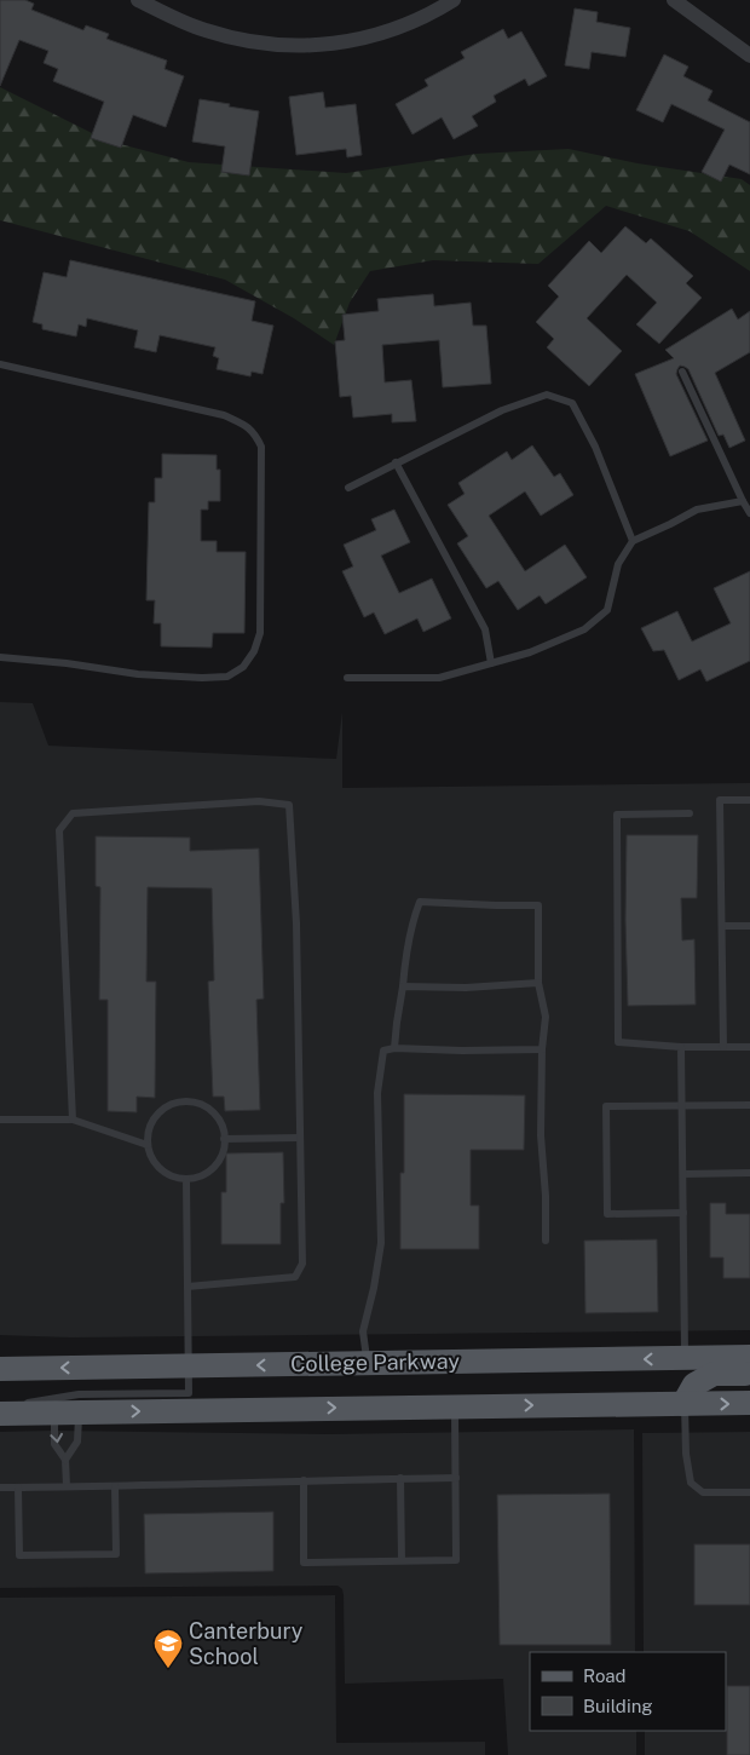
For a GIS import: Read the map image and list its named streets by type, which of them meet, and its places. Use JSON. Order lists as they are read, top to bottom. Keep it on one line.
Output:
{"streets":{"main road":["College Parkway"]},"places":{"school or university":["Canterbury School"]},"legend":["Road","Building"]}
